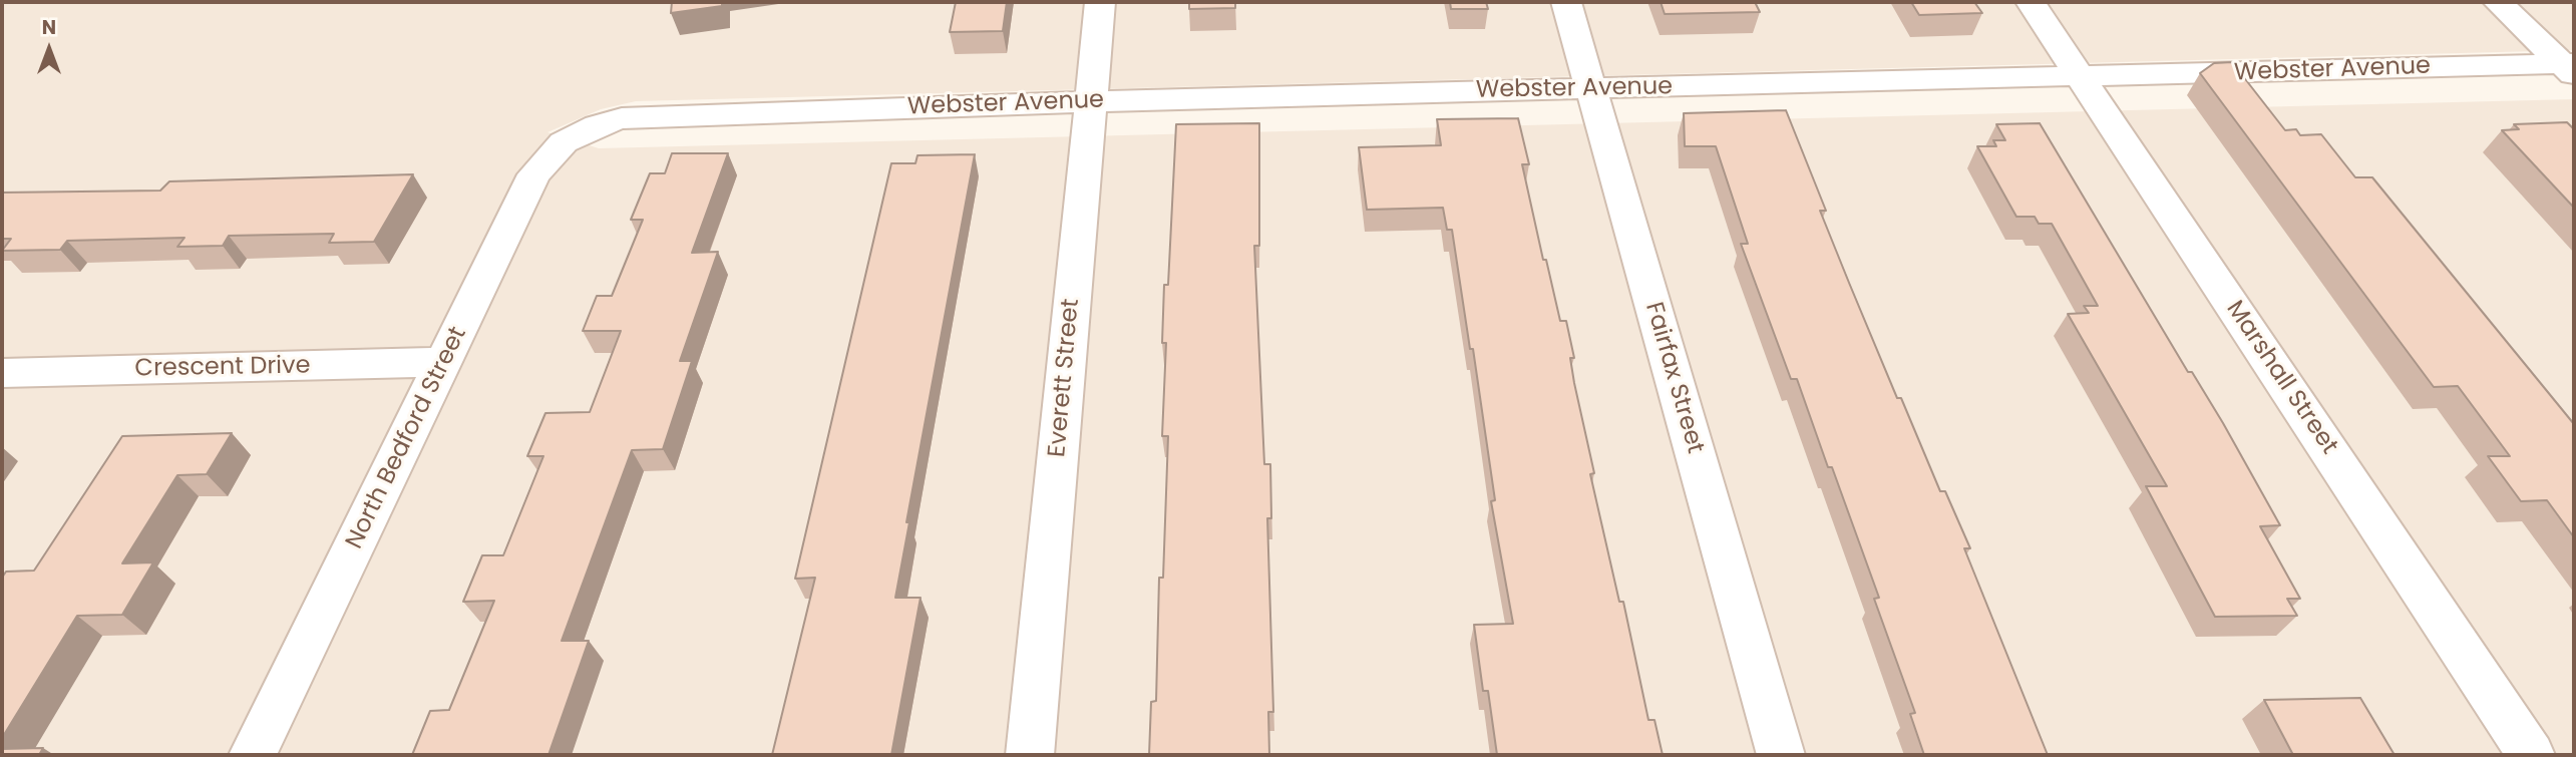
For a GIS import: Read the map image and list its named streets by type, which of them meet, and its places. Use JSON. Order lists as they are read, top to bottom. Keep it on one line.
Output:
{"streets":{"street":["Webster Avenue","Crescent Drive","Everett Street","Fairfax Street","Marshall Street","North Bedford Street"]},"crossings":[["Webster Avenue","Everett Street"],["Webster Avenue","Fairfax Street"],["Webster Avenue","Marshall Street"],["Webster Avenue","North Bedford Street"],["Crescent Drive","North Bedford Street"]],"north":"top"}
